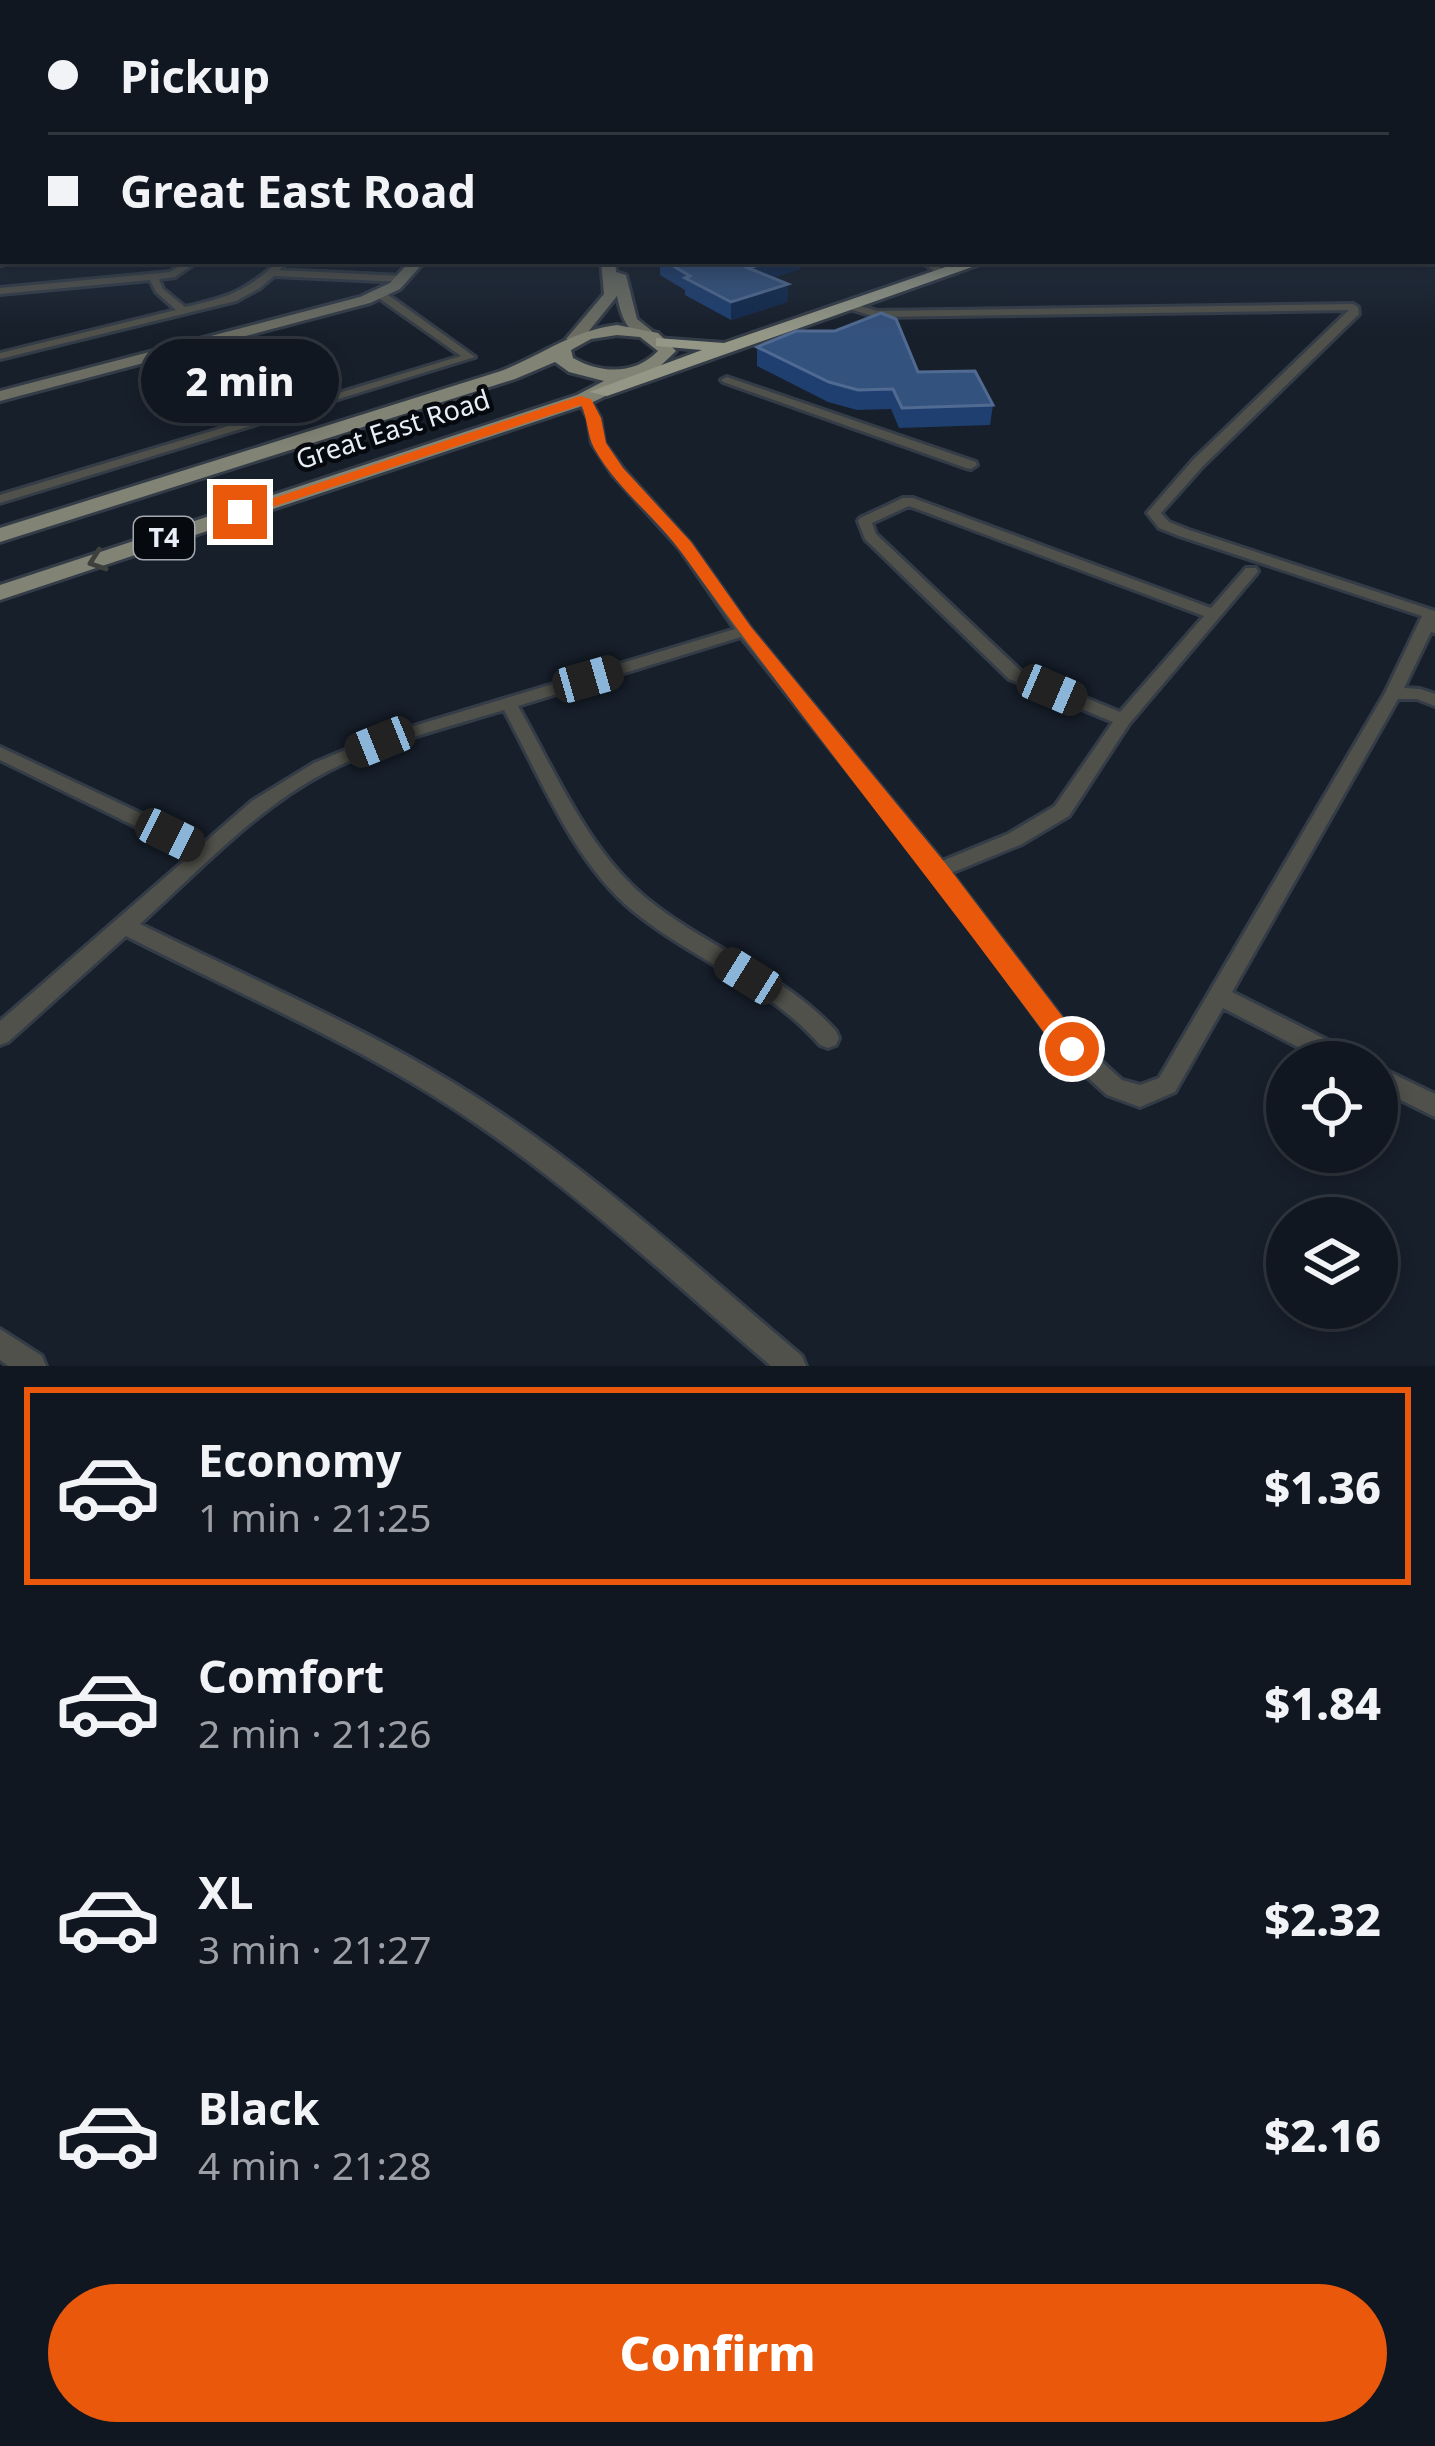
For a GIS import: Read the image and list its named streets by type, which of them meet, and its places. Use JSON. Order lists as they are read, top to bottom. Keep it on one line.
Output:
{"streets":{"highway":["Great East Road"],"main road":["T4"]},"crossings":[["Great East Road","T4"]],"page":{"banner":["Pickup","Great East Road"],"bubble":"2 min","list":[{"name":"Economy","note":"1 min · 21:25","value":"$1.36"},{"name":"Comfort","note":"2 min · 21:26","value":"$1.84"},{"name":"XL","note":"3 min · 21:27","value":"$2.32"},{"name":"Black","note":"4 min · 21:28","value":"$2.16"}],"buttons":"Confirm"}}
